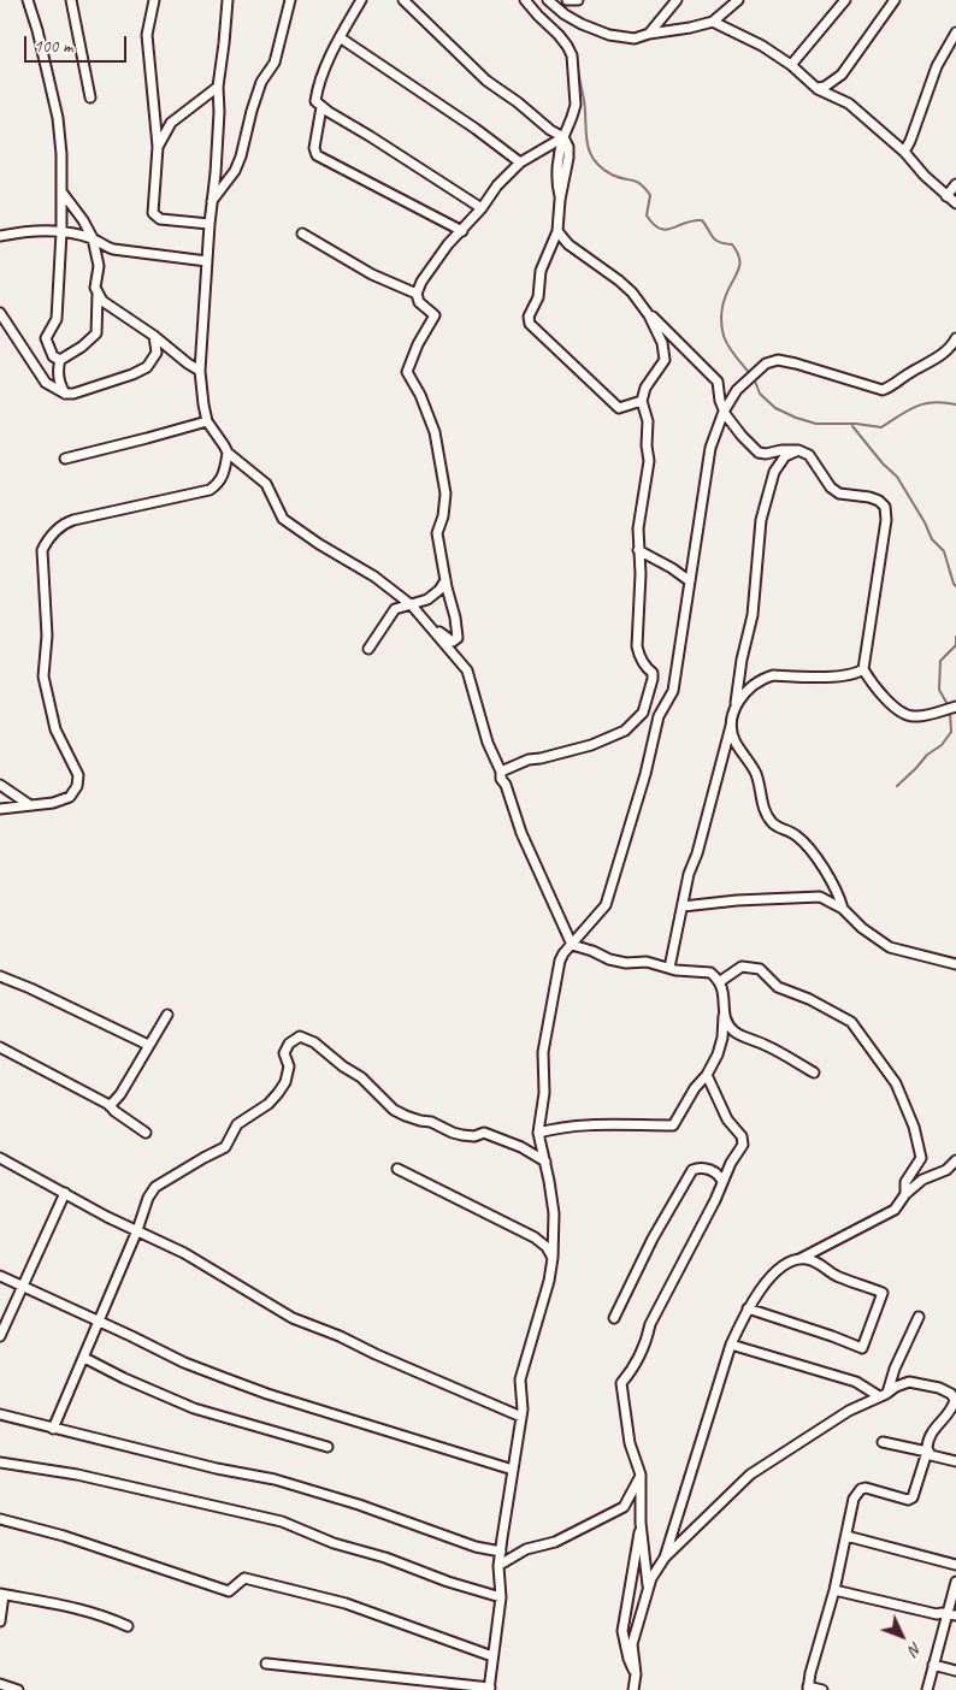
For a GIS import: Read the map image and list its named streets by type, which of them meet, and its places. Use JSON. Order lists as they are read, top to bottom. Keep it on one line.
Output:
{"scale_bar":"100 m","north":"bottom right"}
